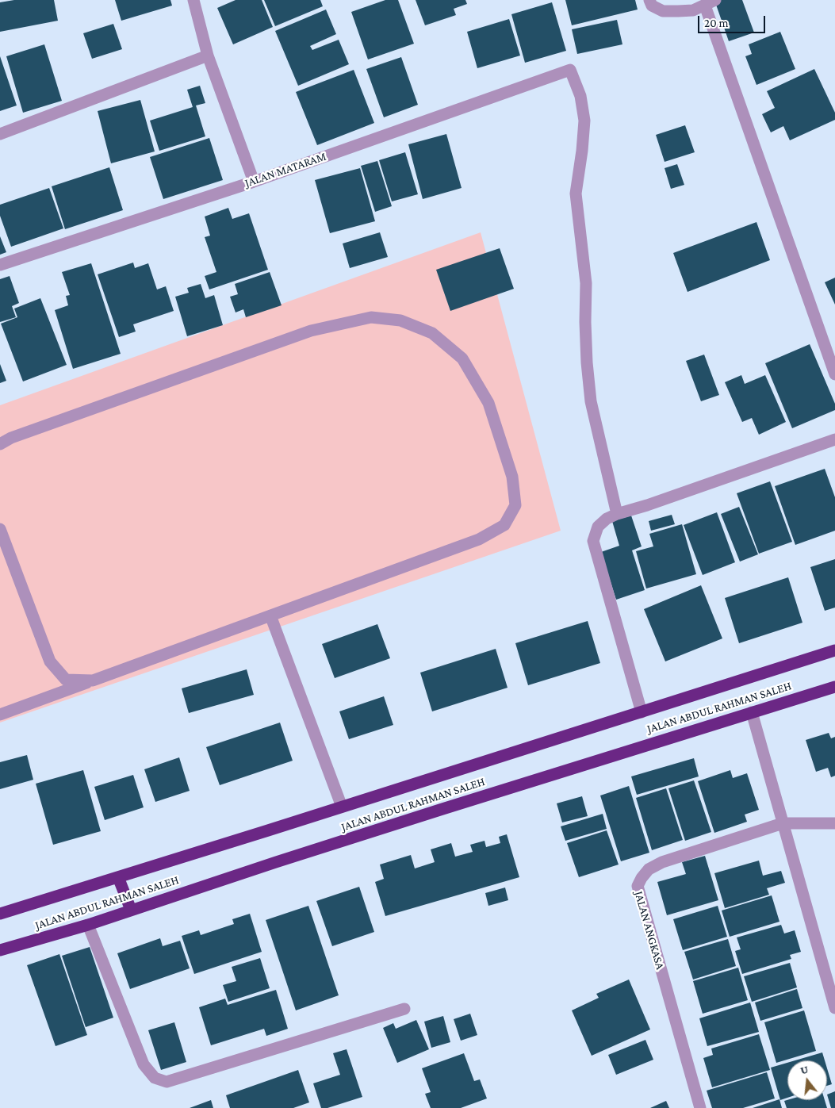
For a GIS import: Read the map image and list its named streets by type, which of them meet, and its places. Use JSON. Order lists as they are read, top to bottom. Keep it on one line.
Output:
{"streets":{"highway":["JALAN ABDUL RAHMAN SALEH"],"street":["JALAN MATARAM","JALAN ANGKASA"]},"scale_bar":"20 m","north":"top"}
